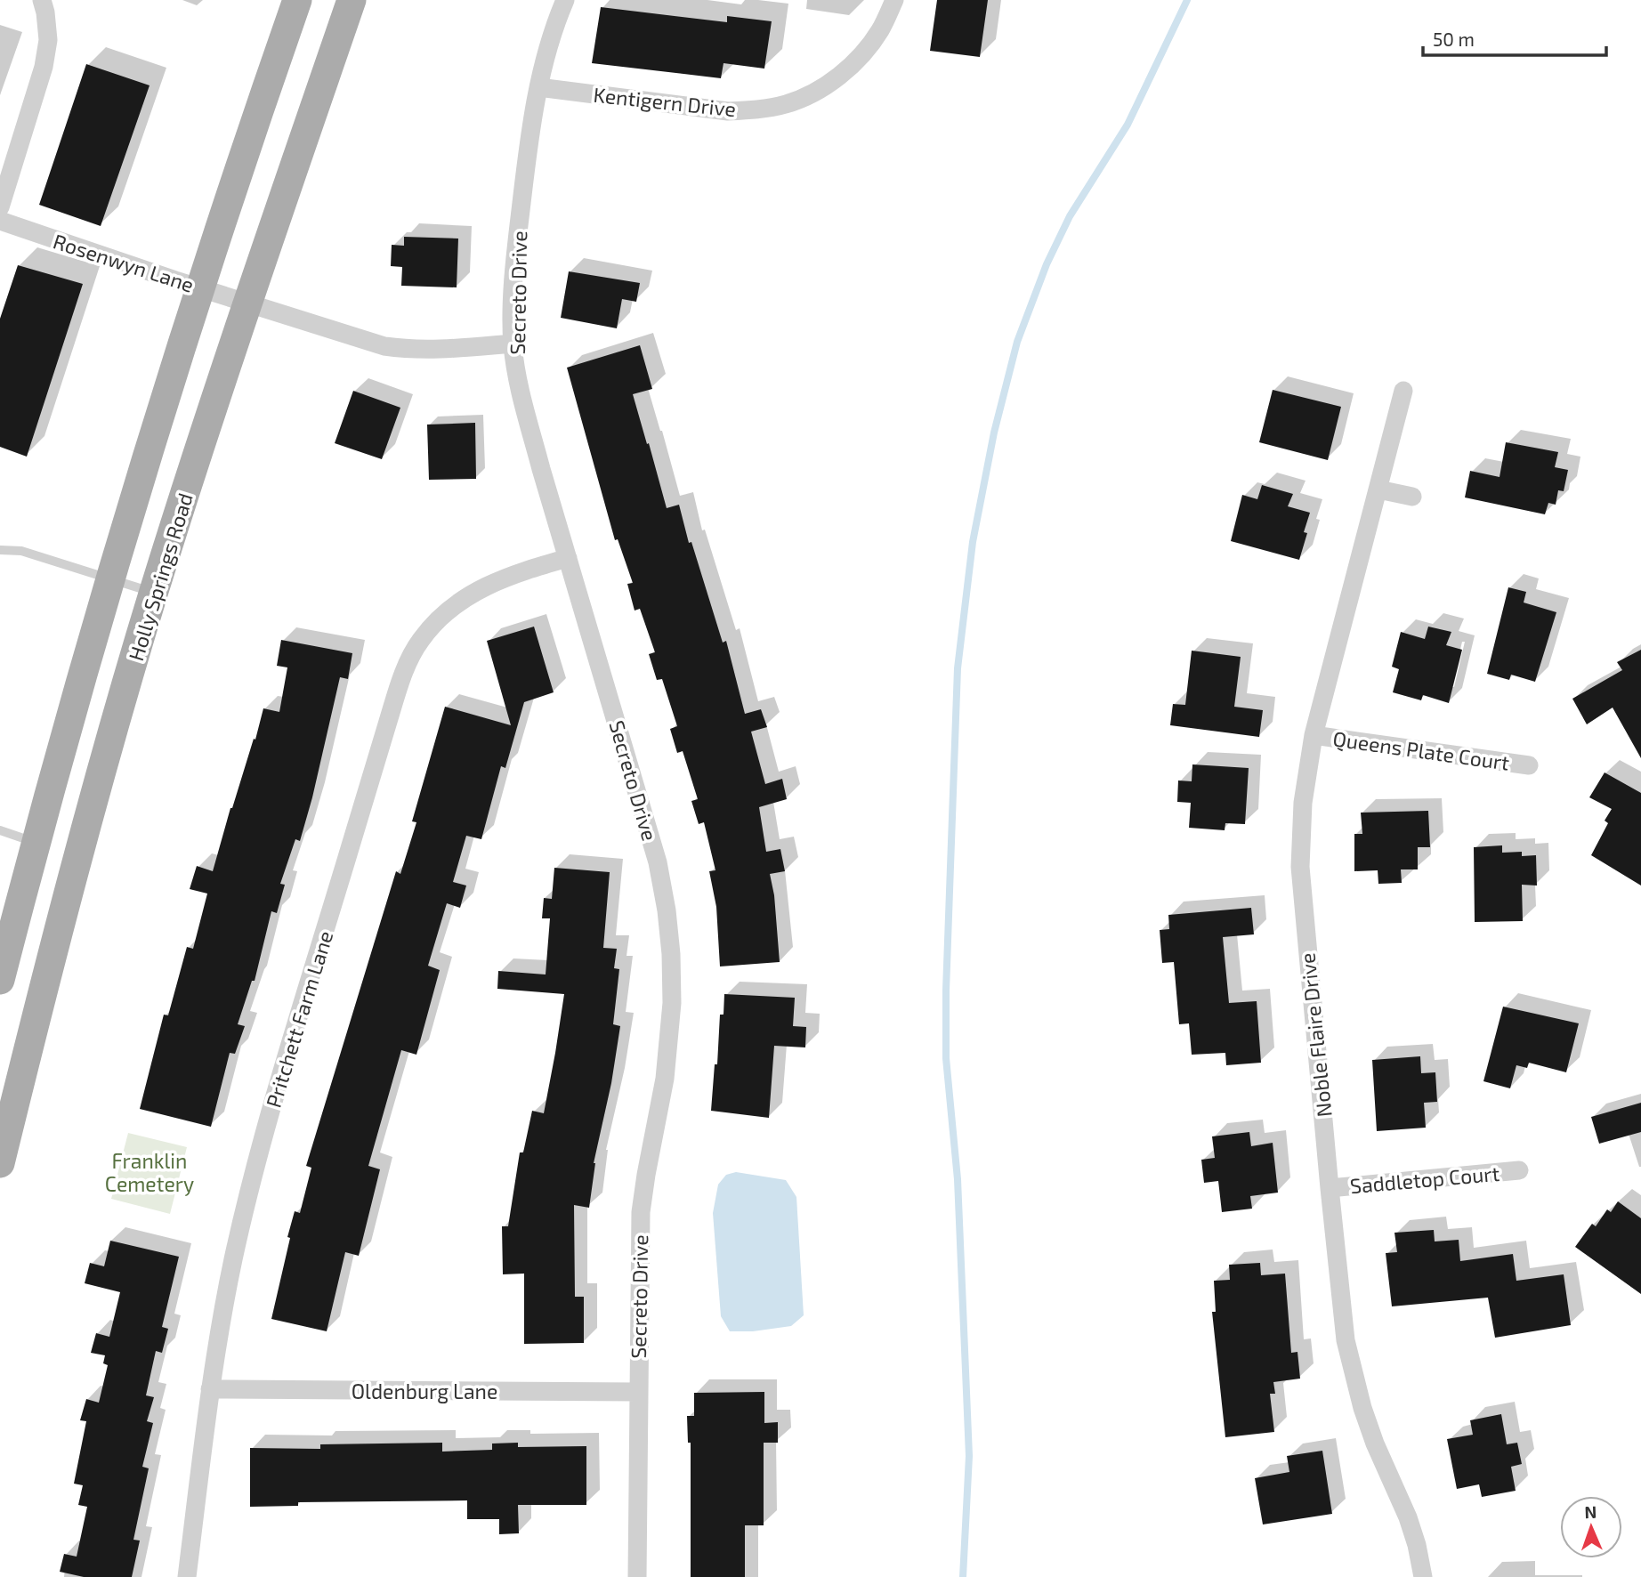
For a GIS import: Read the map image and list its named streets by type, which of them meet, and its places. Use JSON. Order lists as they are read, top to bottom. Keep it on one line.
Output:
{"streets":{"main road":["Holly Springs Road"],"street":["Kentigern Drive","Rosenwyn Lane","Secreto Drive","Queens Plate Court","Pritchett Farm Lane","Noble Flaire Drive","Saddletop Court","Oldenburg Lane"]},"crossings":[["Kentigern Drive","Secreto Drive"],["Rosenwyn Lane","Secreto Drive"],["Rosenwyn Lane","Holly Springs Road"],["Secreto Drive","Pritchett Farm Lane"],["Secreto Drive","Oldenburg Lane"],["Queens Plate Court","Noble Flaire Drive"],["Pritchett Farm Lane","Oldenburg Lane"],["Noble Flaire Drive","Saddletop Court"]],"parks":["Franklin Cemetery"],"scale_bar":"50 m","north":"top"}
